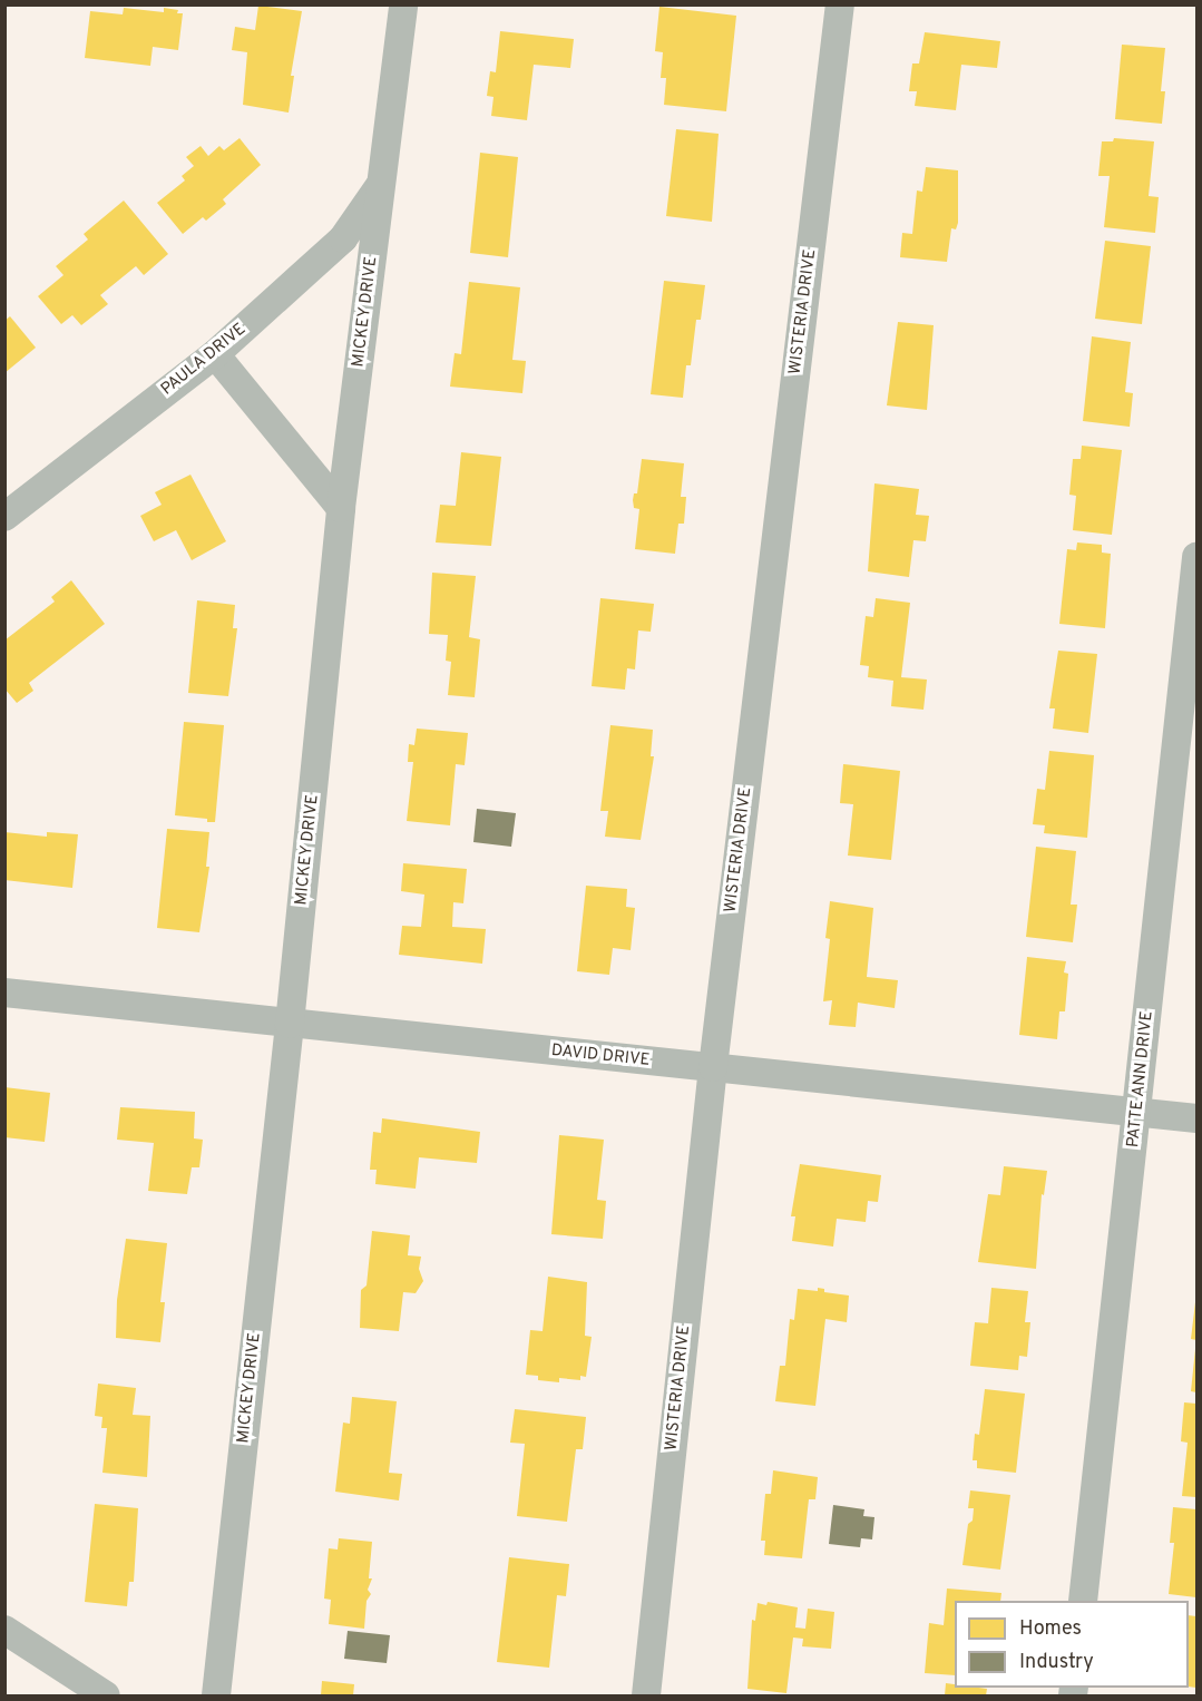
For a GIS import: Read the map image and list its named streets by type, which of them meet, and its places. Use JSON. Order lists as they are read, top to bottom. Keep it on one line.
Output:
{"streets":{"street":["MICKEY DRIVE","WISTERIA DRIVE","PAULA DRIVE","DAVID DRIVE","PATTE ANN DRIVE"]},"crossings":[["MICKEY DRIVE","PAULA DRIVE"],["MICKEY DRIVE","DAVID DRIVE"],["WISTERIA DRIVE","DAVID DRIVE"],["DAVID DRIVE","PATTE ANN DRIVE"]],"legend":["Homes","Industry"]}
